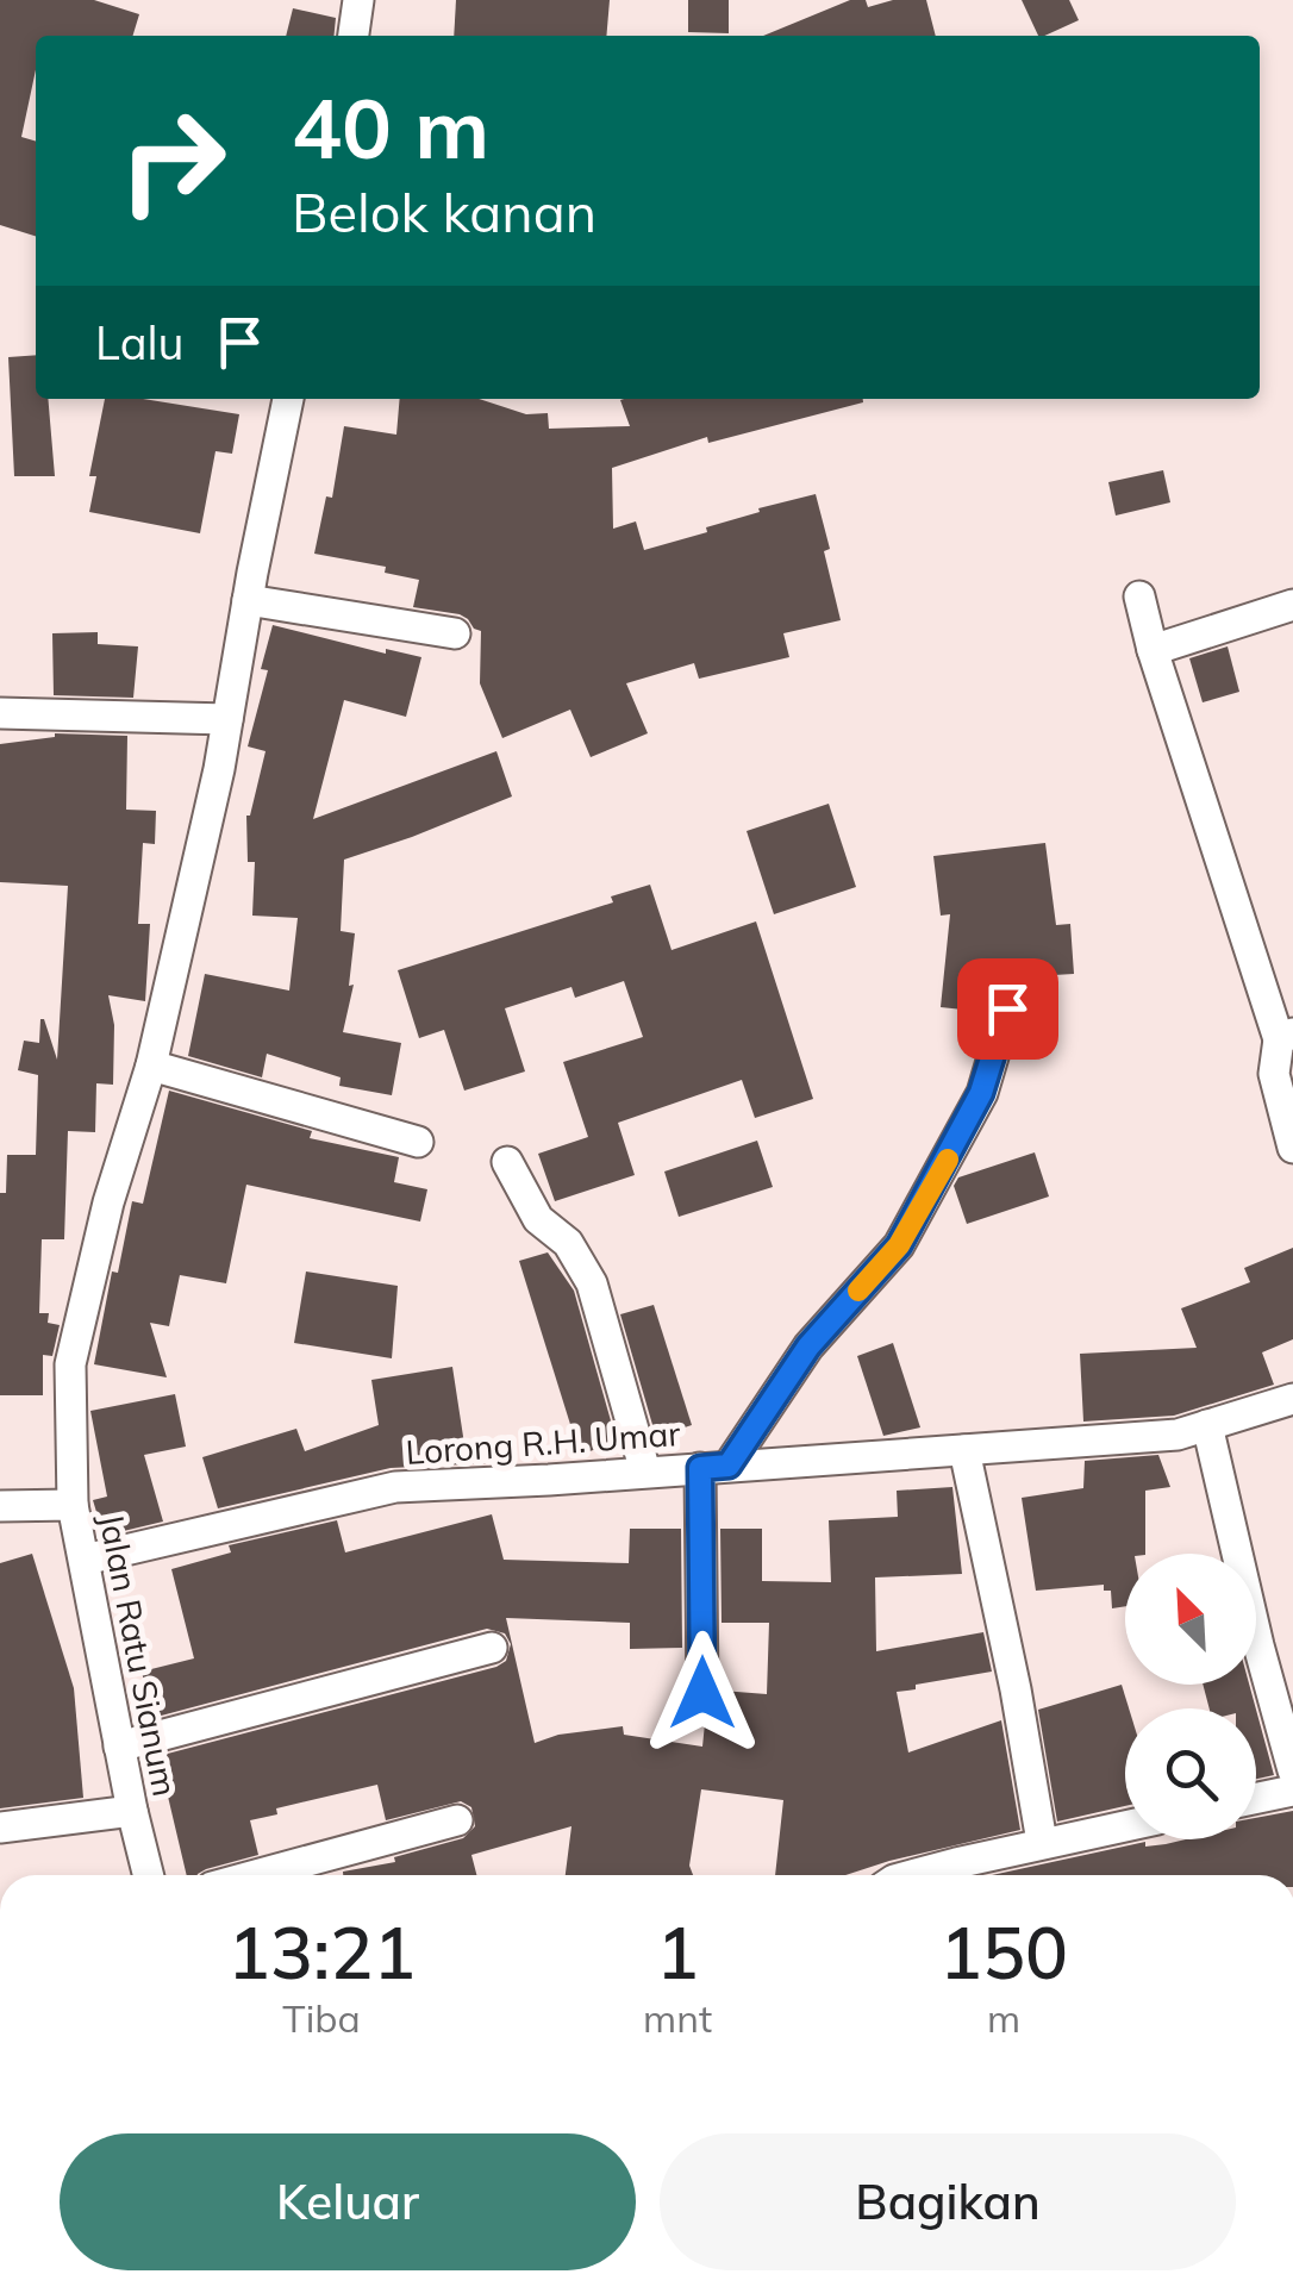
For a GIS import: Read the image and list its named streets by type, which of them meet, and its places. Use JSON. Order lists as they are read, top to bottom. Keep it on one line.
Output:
{"streets":{"street":["Lorong R.H. Umar","Jalan Ratu Sianum"]},"crossings":[["Lorong R.H. Umar","Jalan Ratu Sianum"]],"north":"top left","page":{"turn":["40 m","Belok kanan"],"then":"Lalu","eta":["13:21","Tiba","1","mnt","150","m"],"buttons":["Keluar","Bagikan"]}}
